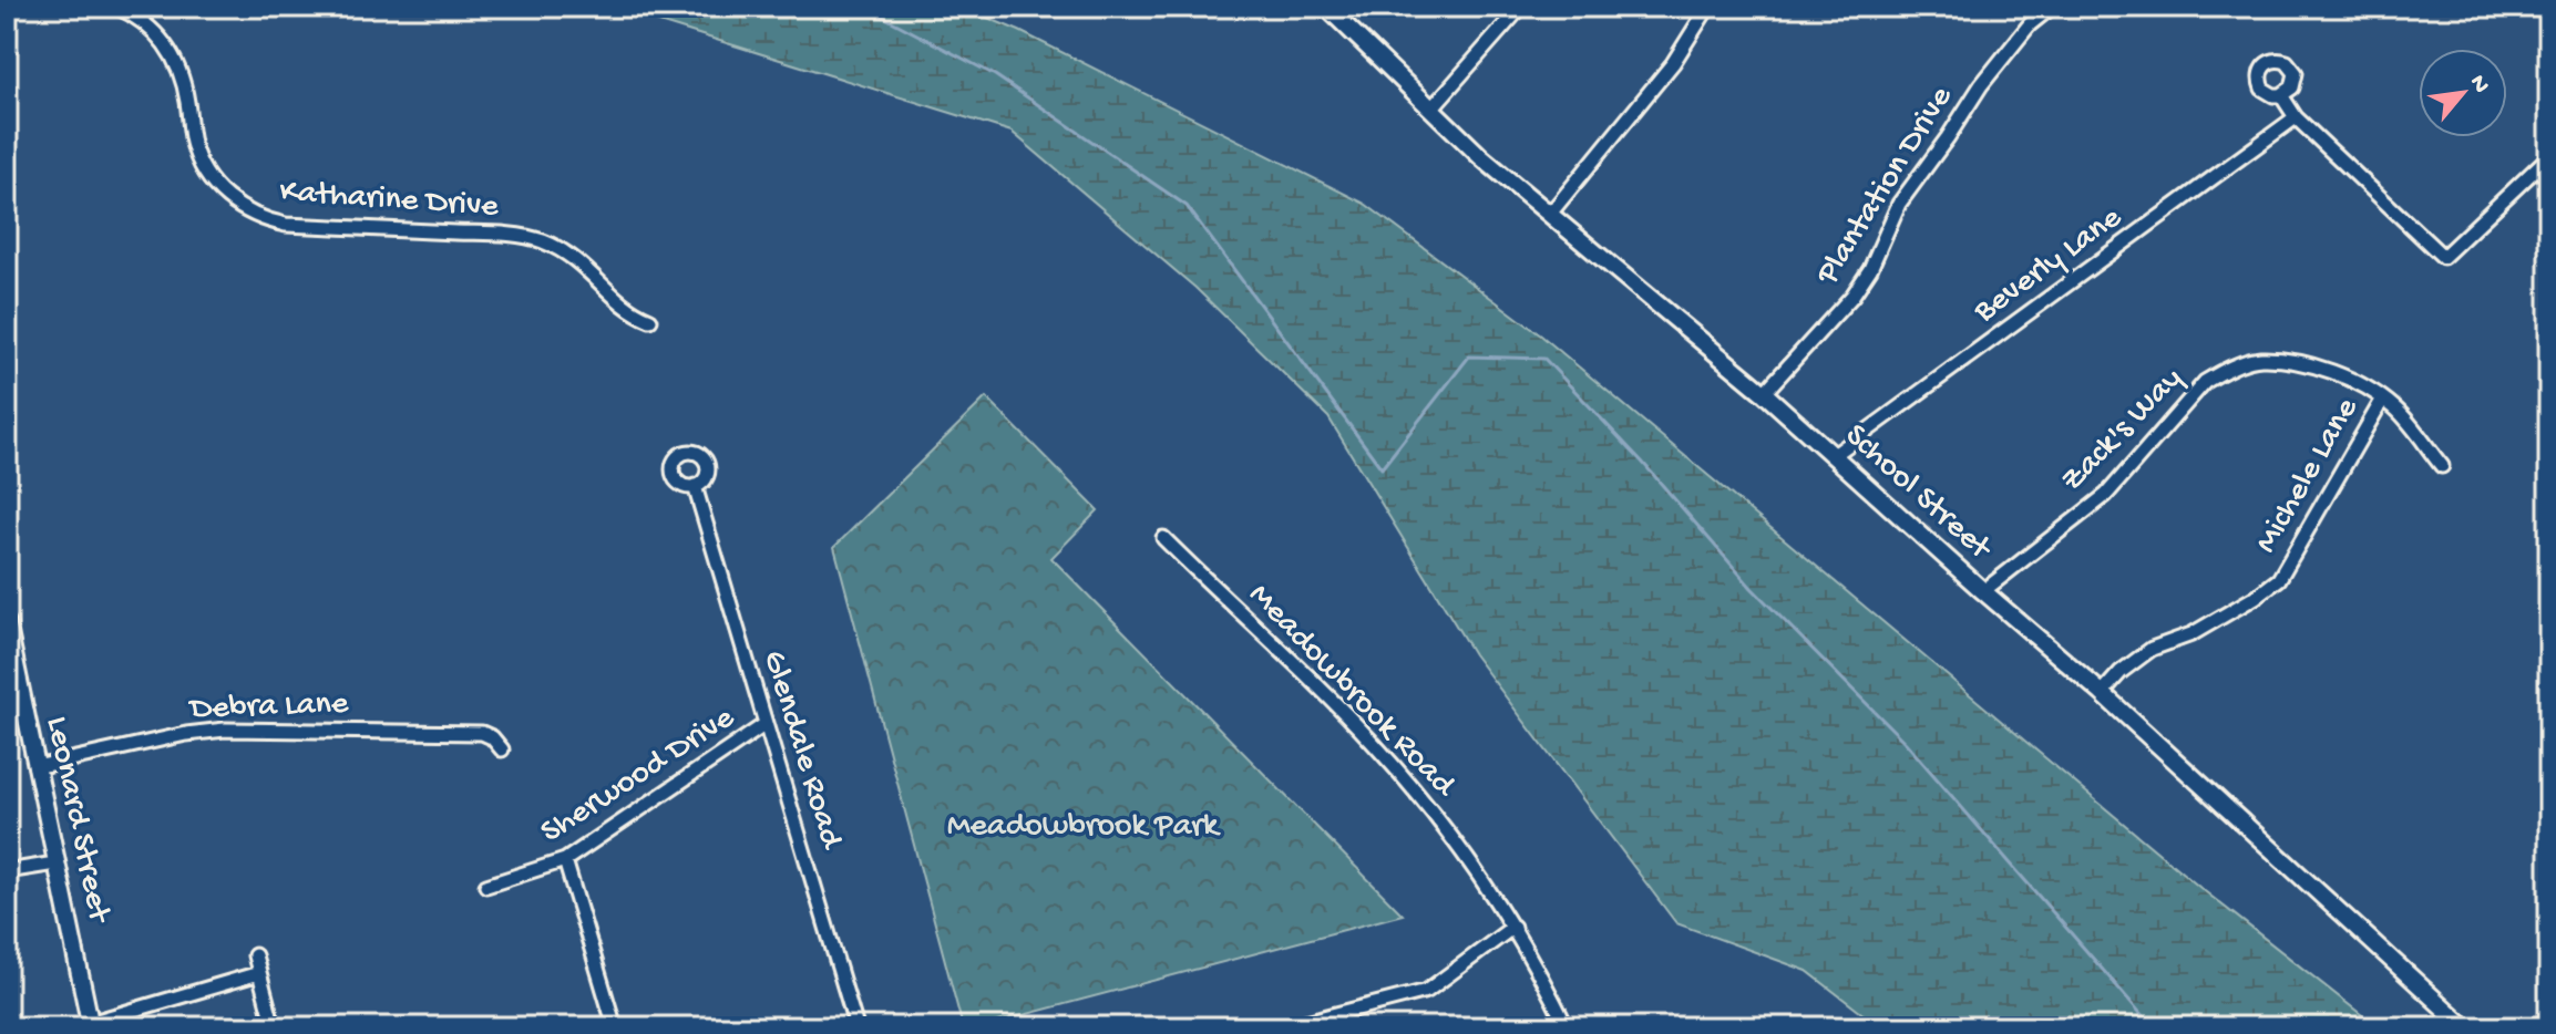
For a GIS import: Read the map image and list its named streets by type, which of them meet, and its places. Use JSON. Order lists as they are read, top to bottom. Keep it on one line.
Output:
{"streets":{"street":["Plantation Drive","Katharine Drive","Beverly Lane","Zack's Way","Michele Lane","School Street","Meadowbrook Road","Debra Lane","Glendale Road","Sherwood Drive","Leonard Street"]},"crossings":[["Plantation Drive","School Street"],["Beverly Lane","School Street"],["Zack's Way","Michele Lane"],["Zack's Way","School Street"],["Michele Lane","School Street"],["Debra Lane","Leonard Street"],["Glendale Road","Sherwood Drive"]],"parks":["Meadowbrook Park"],"north":"top right"}
